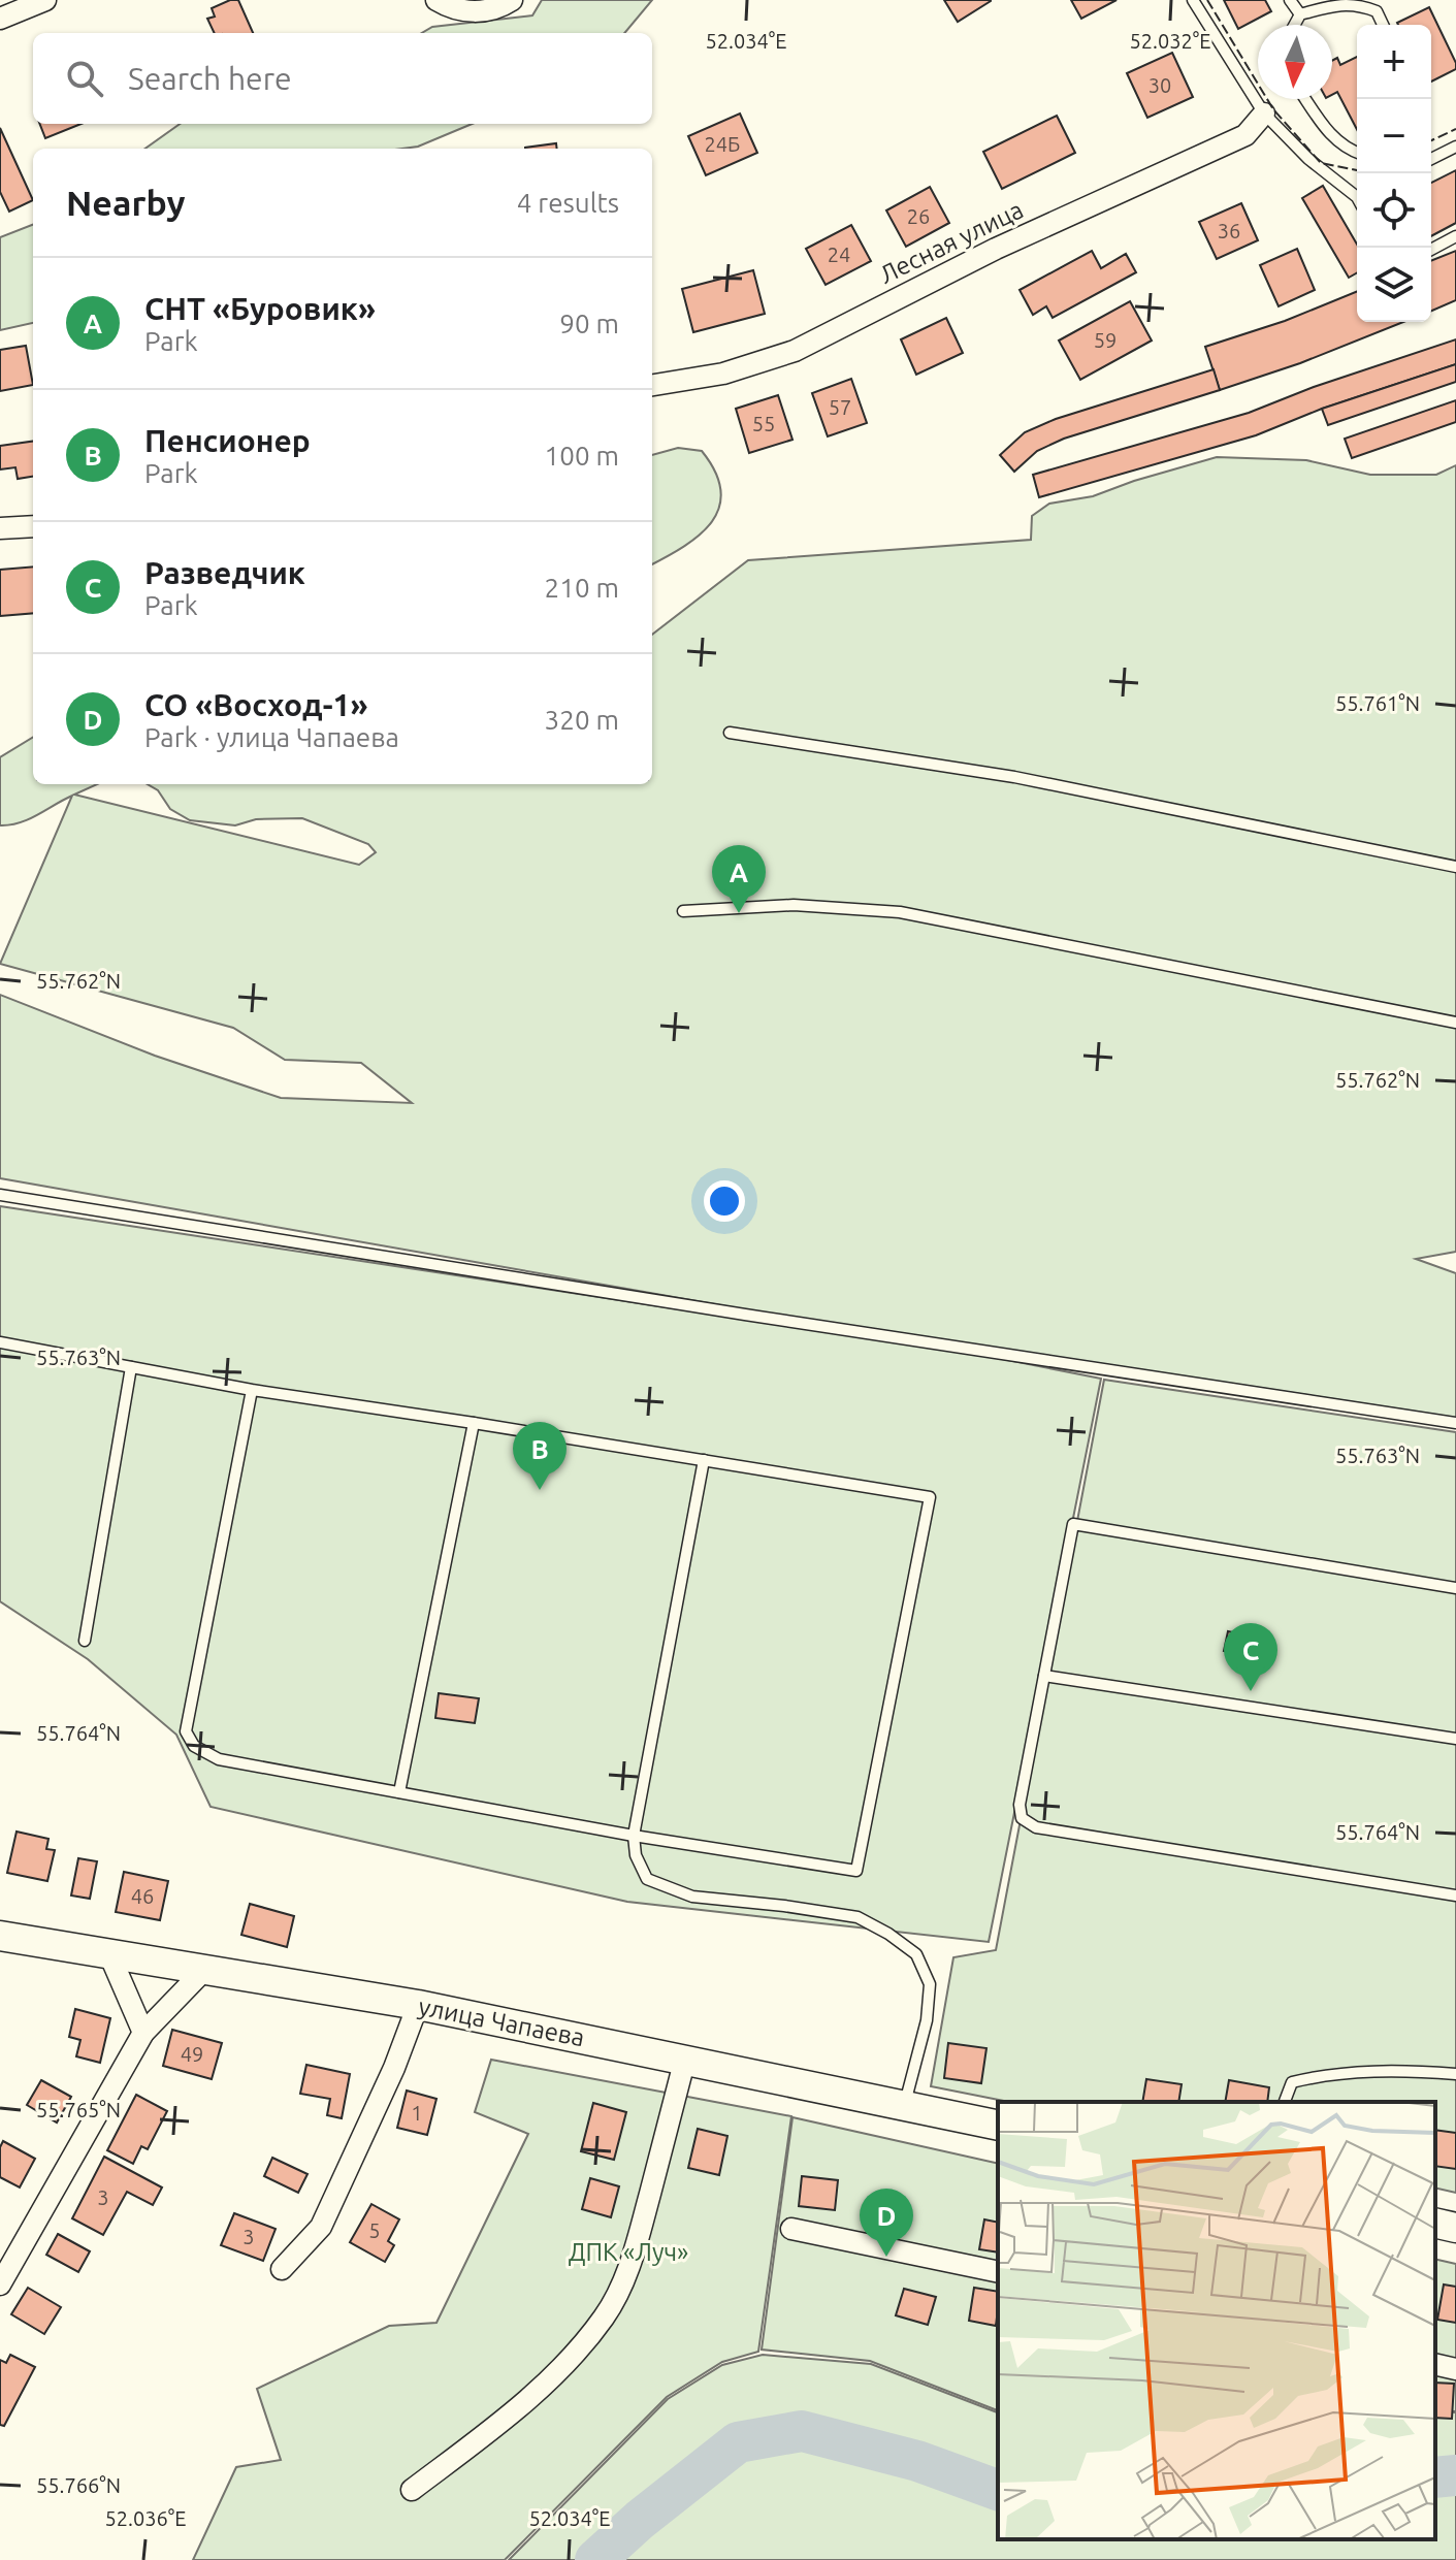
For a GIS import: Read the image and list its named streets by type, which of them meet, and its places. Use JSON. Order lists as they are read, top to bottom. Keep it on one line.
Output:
{"streets":{"street":["Лесная улица","улица Чапаева"]},"parks":["ДПК «Луч»"],"house_numbers":["30","24Б","26","36","24","59","57","55","46","49","1","3","5","3"],"north":"bottom","page":{"map_buttons":["+","−"],"search":"Search here","heading":["Nearby","4 results"],"list":[{"mark":"A","name":"СНТ «Буровик»","note":"Park","value":"90 m"},{"mark":"B","name":"Пенсионер","note":"Park","value":"100 m"},{"mark":"C","name":"Разведчик","note":"Park","value":"210 m"},{"mark":"D","name":"СО «Восход-1»","note":"Park · улица Чапаева","value":"320 m"}],"pins":["A","B","C","D"]},"coordinates":["52.034°E","52.032°E","55.761°N","55.762°N","55.763°N","55.764°N","55.765°N","55.766°N","52.036°E"]}
